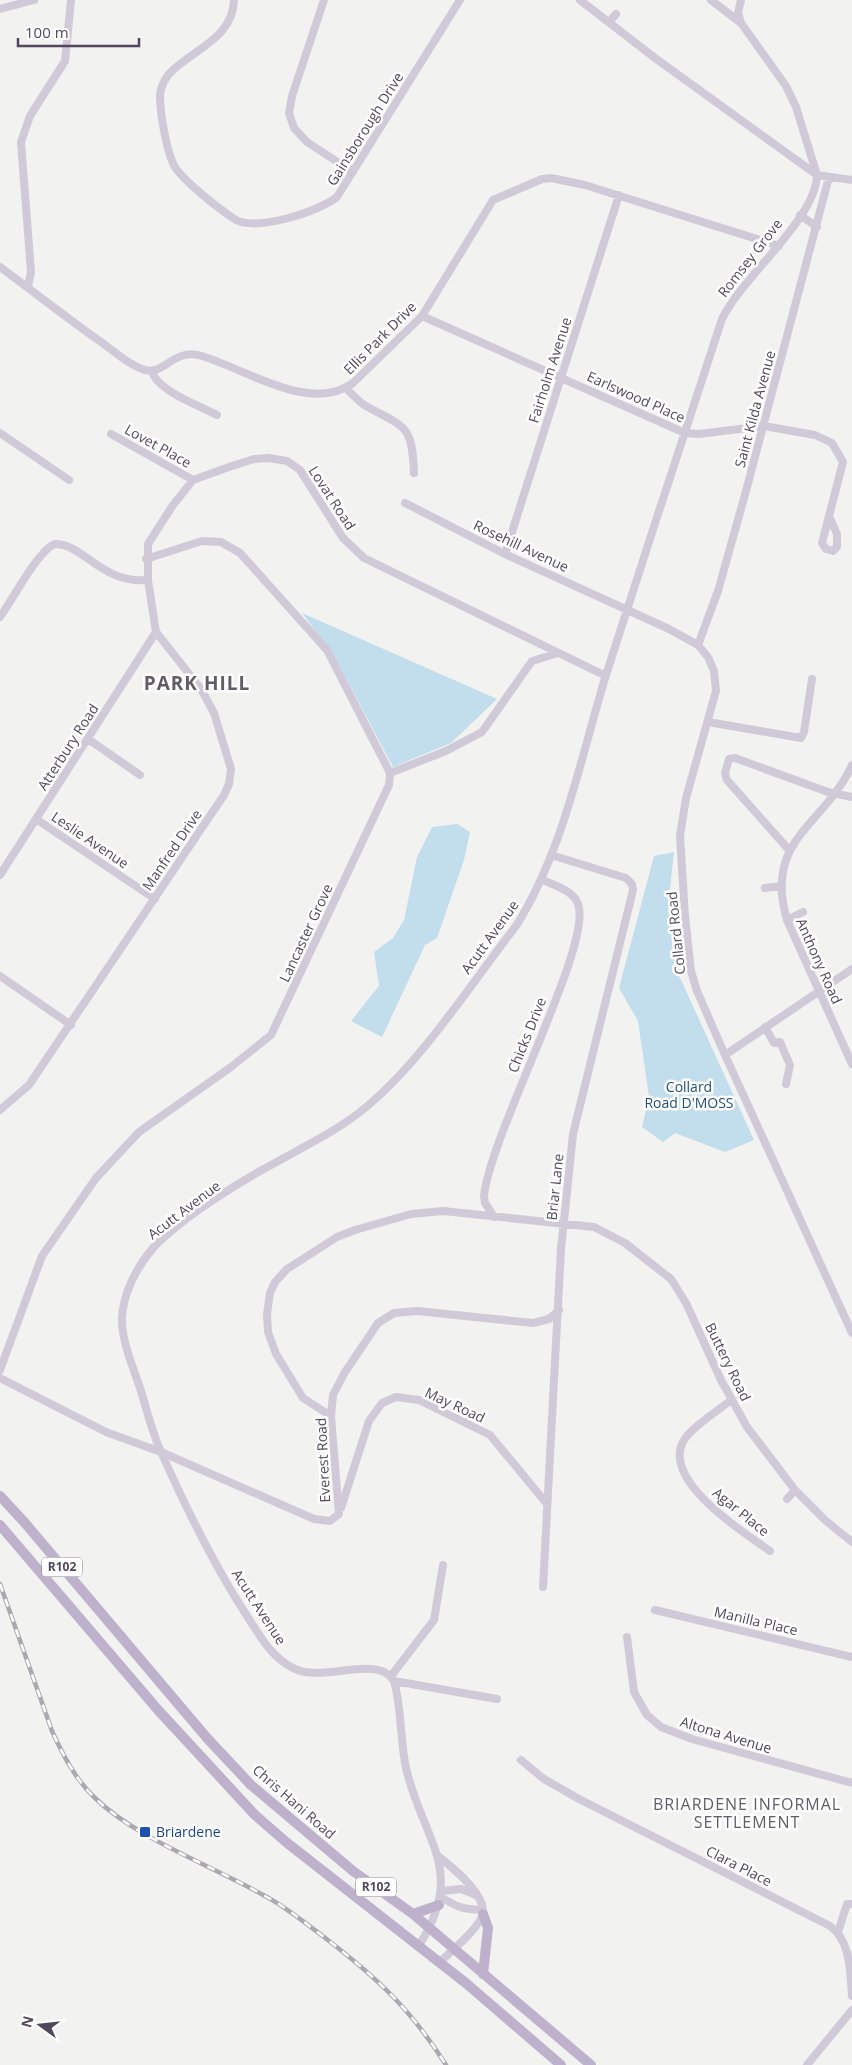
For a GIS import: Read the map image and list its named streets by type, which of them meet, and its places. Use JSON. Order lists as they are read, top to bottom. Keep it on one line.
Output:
{"streets":{"main road":["R102","Chris Hani Road"],"street":["Gainsborough Drive","Romsey Grove","Ellis Park Drive","Fairholm Avenue","Earlswood Place","Saint Kilda Avenue","Lovet Place","Lovat Road","Rosehill Avenue","Atterbury Road","Leslie Avenue","Manfred Drive","Lancaster Grove","Collard Road","Acutt Avenue","Anthony Road","Chicks Drive","Briar Lane","Buttery Road","May Road","Everest Road","Agar Place","Manilla Place","Altona Avenue","Clara Place"]},"crossings":[["Romsey Grove","Ellis Park Drive"],["Romsey Grove","Earlswood Place"],["Romsey Grove","Rosehill Avenue"],["Romsey Grove","Acutt Avenue"],["Ellis Park Drive","Fairholm Avenue"],["Ellis Park Drive","Earlswood Place"],["Fairholm Avenue","Earlswood Place"],["Fairholm Avenue","Rosehill Avenue"],["Earlswood Place","Saint Kilda Avenue"],["Saint Kilda Avenue","Collard Road"],["Lovet Place","Lovat Road"],["Lovat Road","Acutt Avenue"],["Rosehill Avenue","Acutt Avenue"],["Atterbury Road","Leslie Avenue"],["Atterbury Road","Manfred Drive"],["Leslie Avenue","Manfred Drive"],["Acutt Avenue","Chicks Drive"],["Acutt Avenue","Briar Lane"],["Acutt Avenue","Everest Road"],["Chicks Drive","Buttery Road"],["Briar Lane","Buttery Road"],["Briar Lane","May Road"],["Briar Lane","Everest Road"],["Buttery Road","Everest Road"],["Buttery Road","Agar Place"],["May Road","Everest Road"]],"districts":["PARK HILL","BRIARDENE INFORMAL SETTLEMENT"],"parks":["Collard Road D'MOSS"],"places":{"transit":["Briardene"]},"scale_bar":"100 m","north":"left"}
